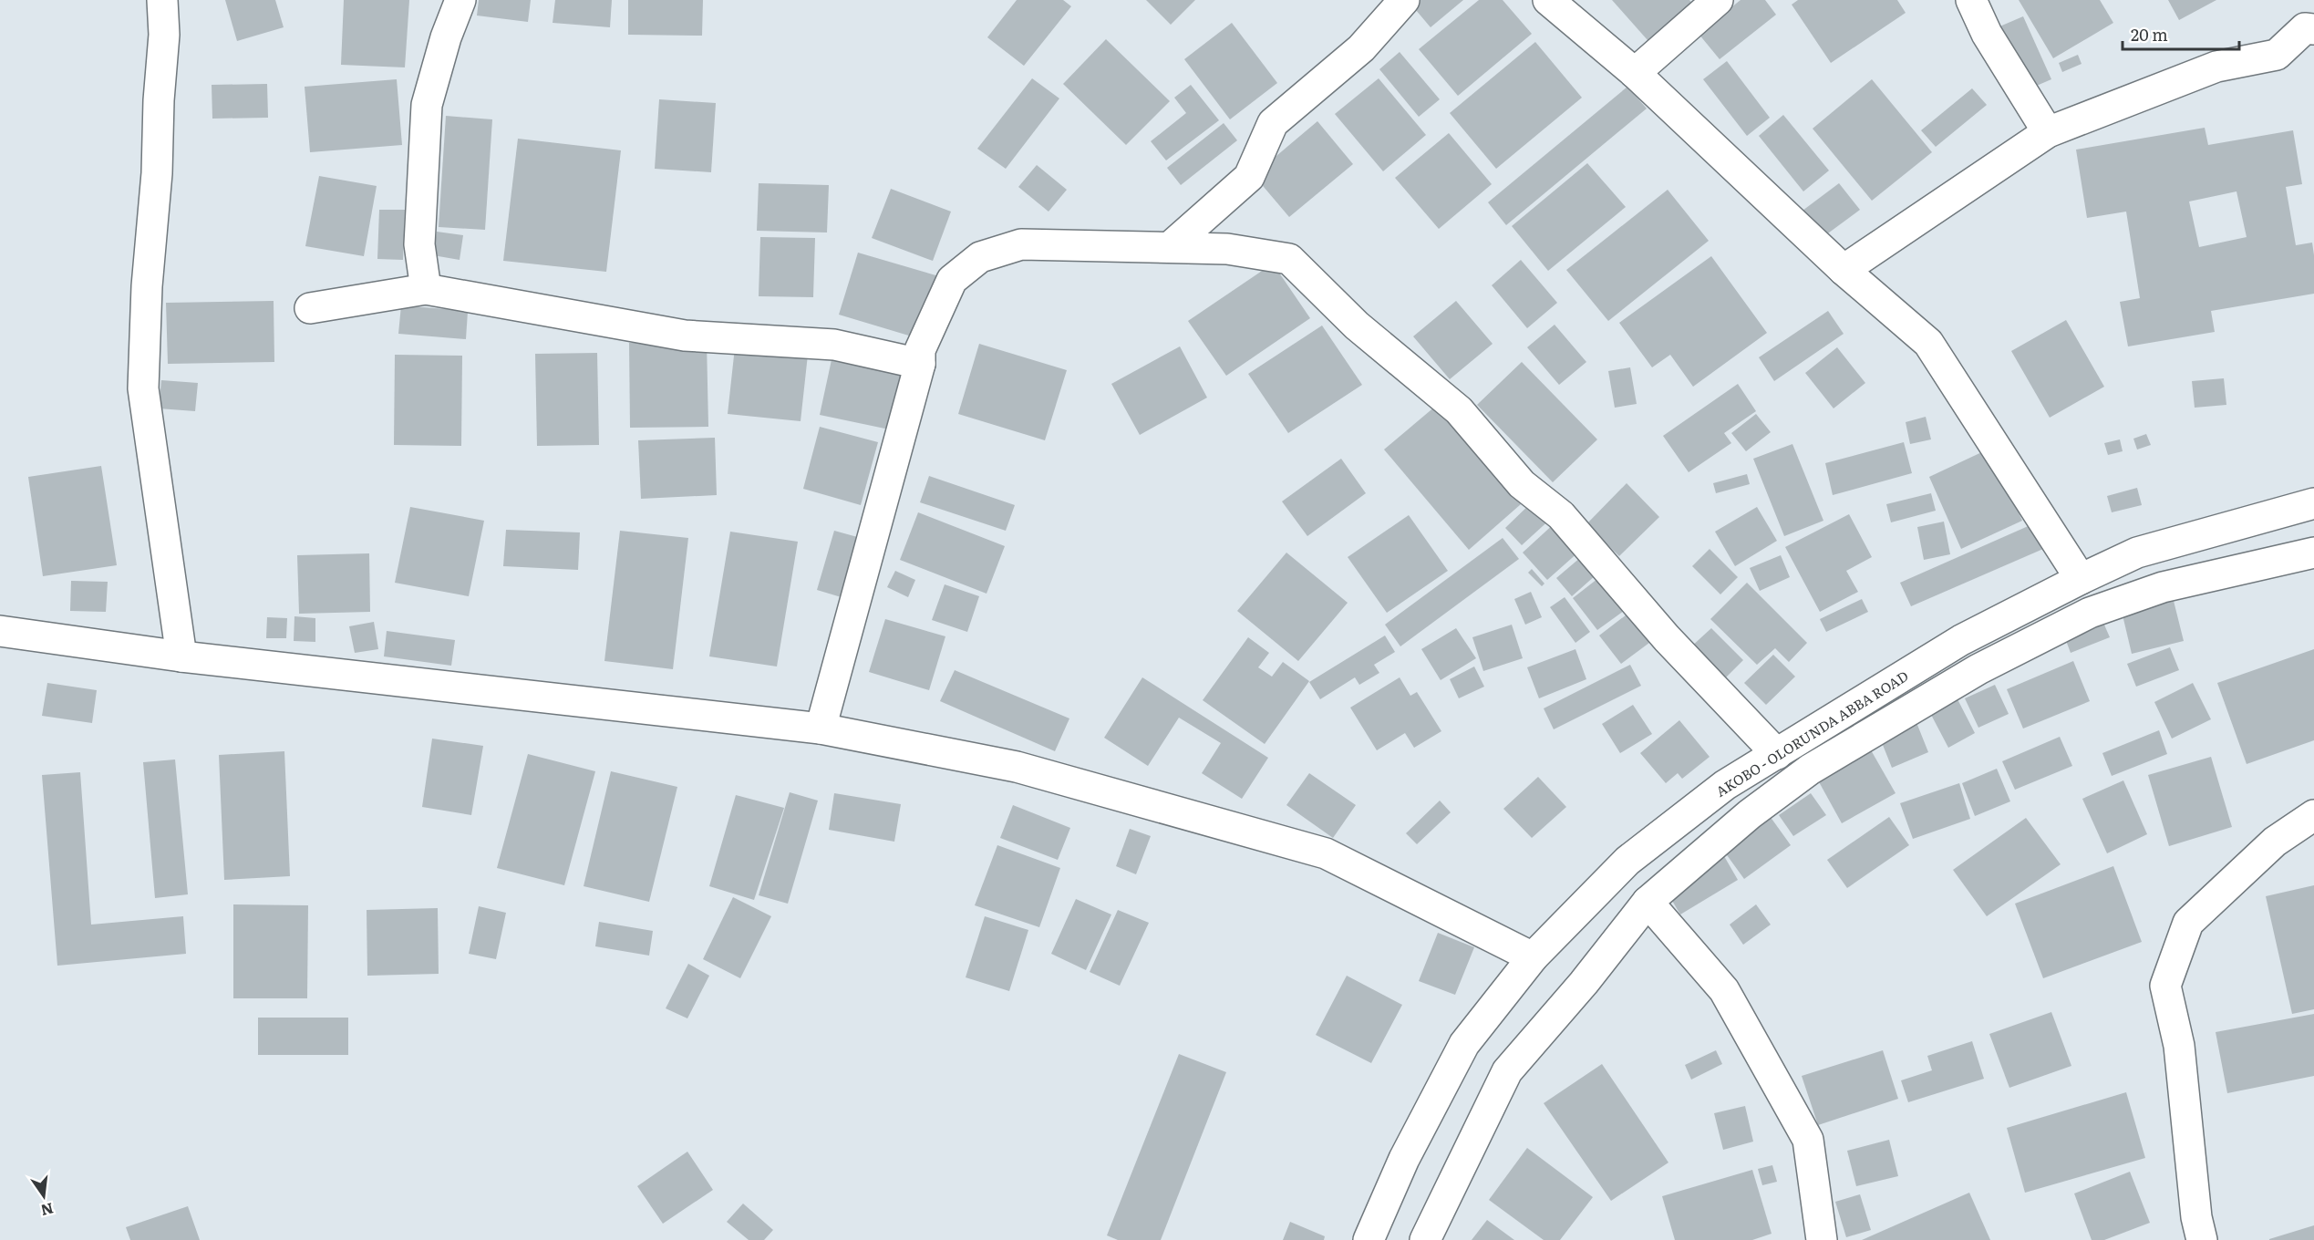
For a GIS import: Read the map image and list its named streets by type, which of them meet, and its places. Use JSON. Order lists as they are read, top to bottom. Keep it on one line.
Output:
{"streets":{"street":["AKOBO - OLORUNDA ABBA ROAD"]},"scale_bar":"20 m","north":"bottom"}
